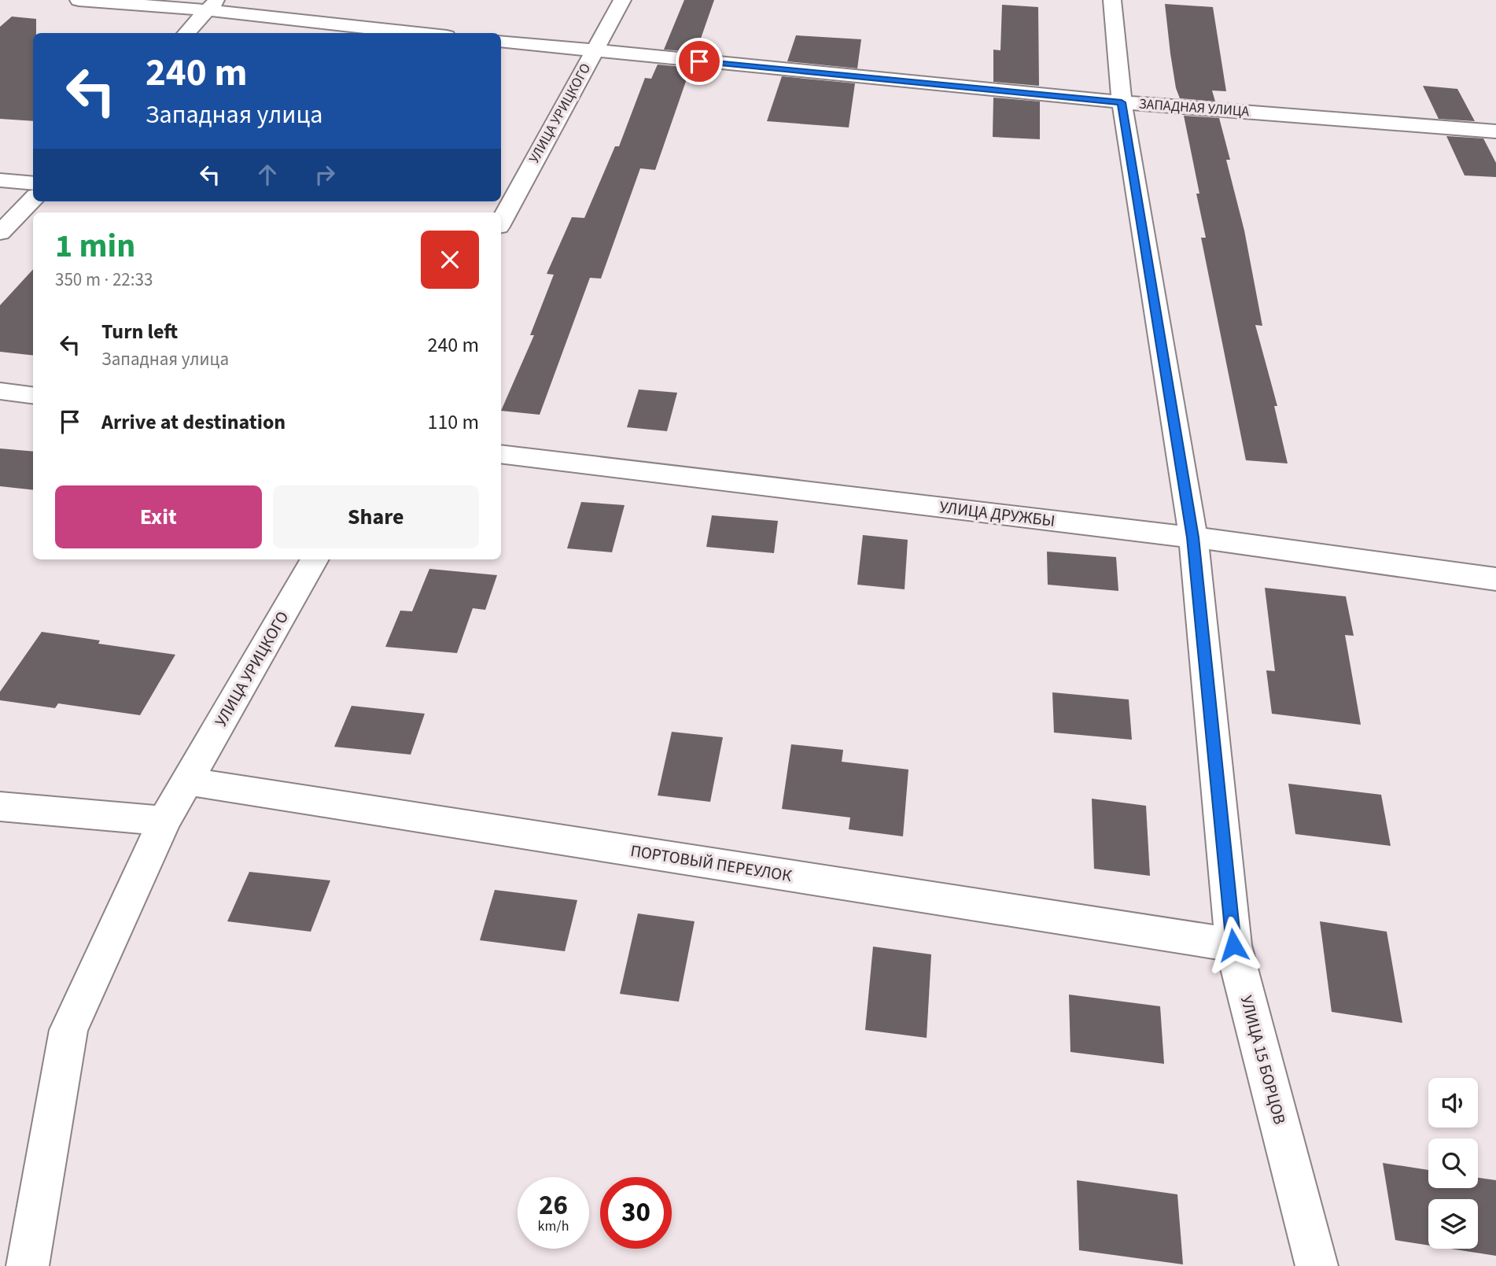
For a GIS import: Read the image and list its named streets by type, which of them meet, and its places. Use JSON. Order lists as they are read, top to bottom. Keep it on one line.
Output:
{"streets":{"street":["ЗАПАДНАЯ УЛИЦА","УЛИЦА УРИЦКОГО","УЛИЦА ДРУЖБЫ","ПОРТОВЫЙ ПЕРЕУЛОК","УЛИЦА 15 БОРЦОВ"]},"crossings":[["ЗАПАДНАЯ УЛИЦА","УЛИЦА УРИЦКОГО"],["ЗАПАДНАЯ УЛИЦА","УЛИЦА 15 БОРЦОВ"],["УЛИЦА УРИЦКОГО","ПОРТОВЫЙ ПЕРЕУЛОК"],["УЛИЦА ДРУЖБЫ","УЛИЦА 15 БОРЦОВ"],["ПОРТОВЫЙ ПЕРЕУЛОК","УЛИЦА 15 БОРЦОВ"]],"page":{"turn":["240 m","Западная улица"],"heading":["1 min","350 m · 22:33"],"list":[{"name":"Turn left","note":"Западная улица","value":"240 m"},{"name":"Arrive at destination","value":"110 m"}],"buttons":["Exit","Share"],"speed":"26 km/h","limit":"30"}}
